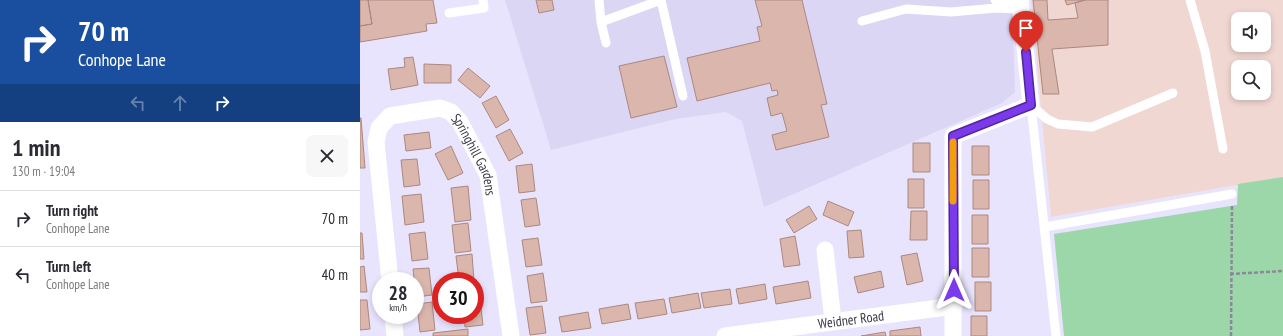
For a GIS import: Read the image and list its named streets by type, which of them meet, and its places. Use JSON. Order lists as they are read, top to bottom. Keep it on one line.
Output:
{"streets":{"street":["Springhill Gardens","Weidner Road"]},"page":{"turn":["70 m","Conhope Lane"],"heading":["1 min","130 m · 19:04"],"list":[{"name":"Turn right","note":"Conhope Lane","value":"70 m"},{"name":"Turn left","note":"Conhope Lane","value":"40 m"}],"speed":"28 km/h","limit":"30"}}
